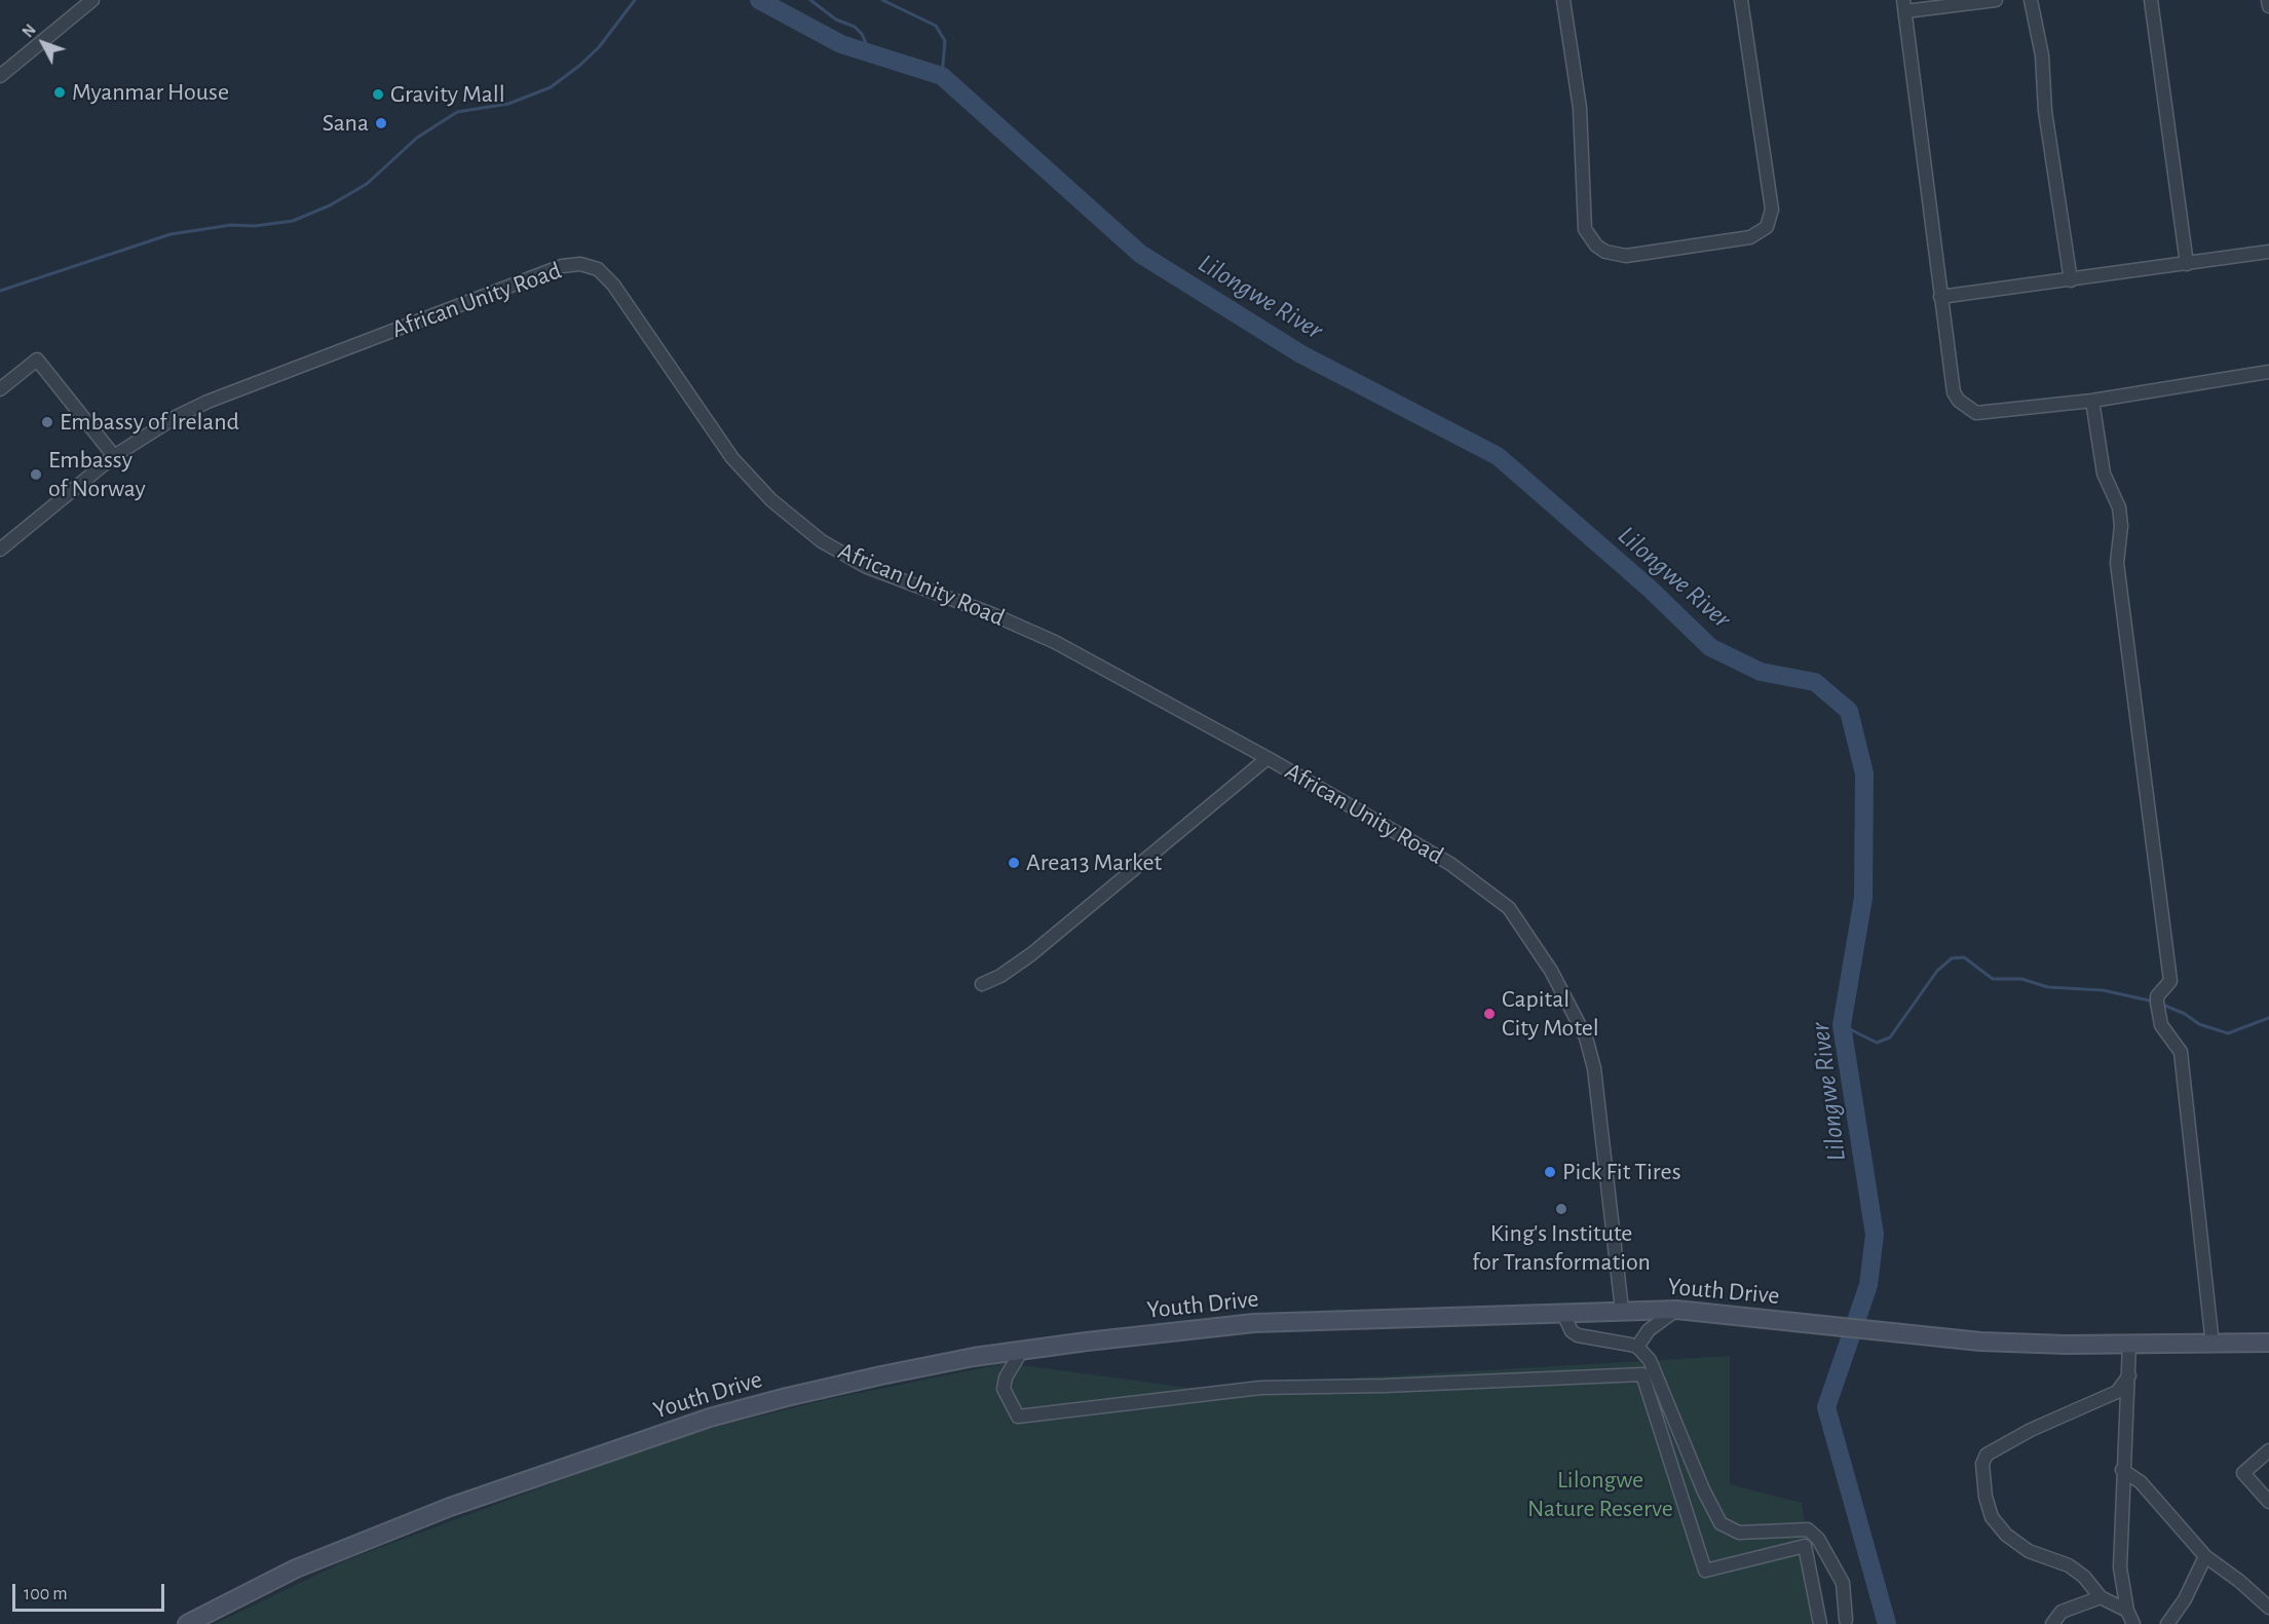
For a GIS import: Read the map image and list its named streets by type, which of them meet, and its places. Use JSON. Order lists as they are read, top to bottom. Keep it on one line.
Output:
{"streets":{"street":["African Unity Road","Youth Drive"]},"crossings":[["African Unity Road","Youth Drive"]],"water":["Lilongwe River"],"parks":["Lilongwe Nature Reserve"],"places":["Myanmar House","Gravity Mall","Sana","Embassy of Ireland","Embassy of Norway","Area13 Market","Capital City Motel","Pick Fit Tires","King's Institute for Transformation"],"scale_bar":"100 m","north":"top left"}
